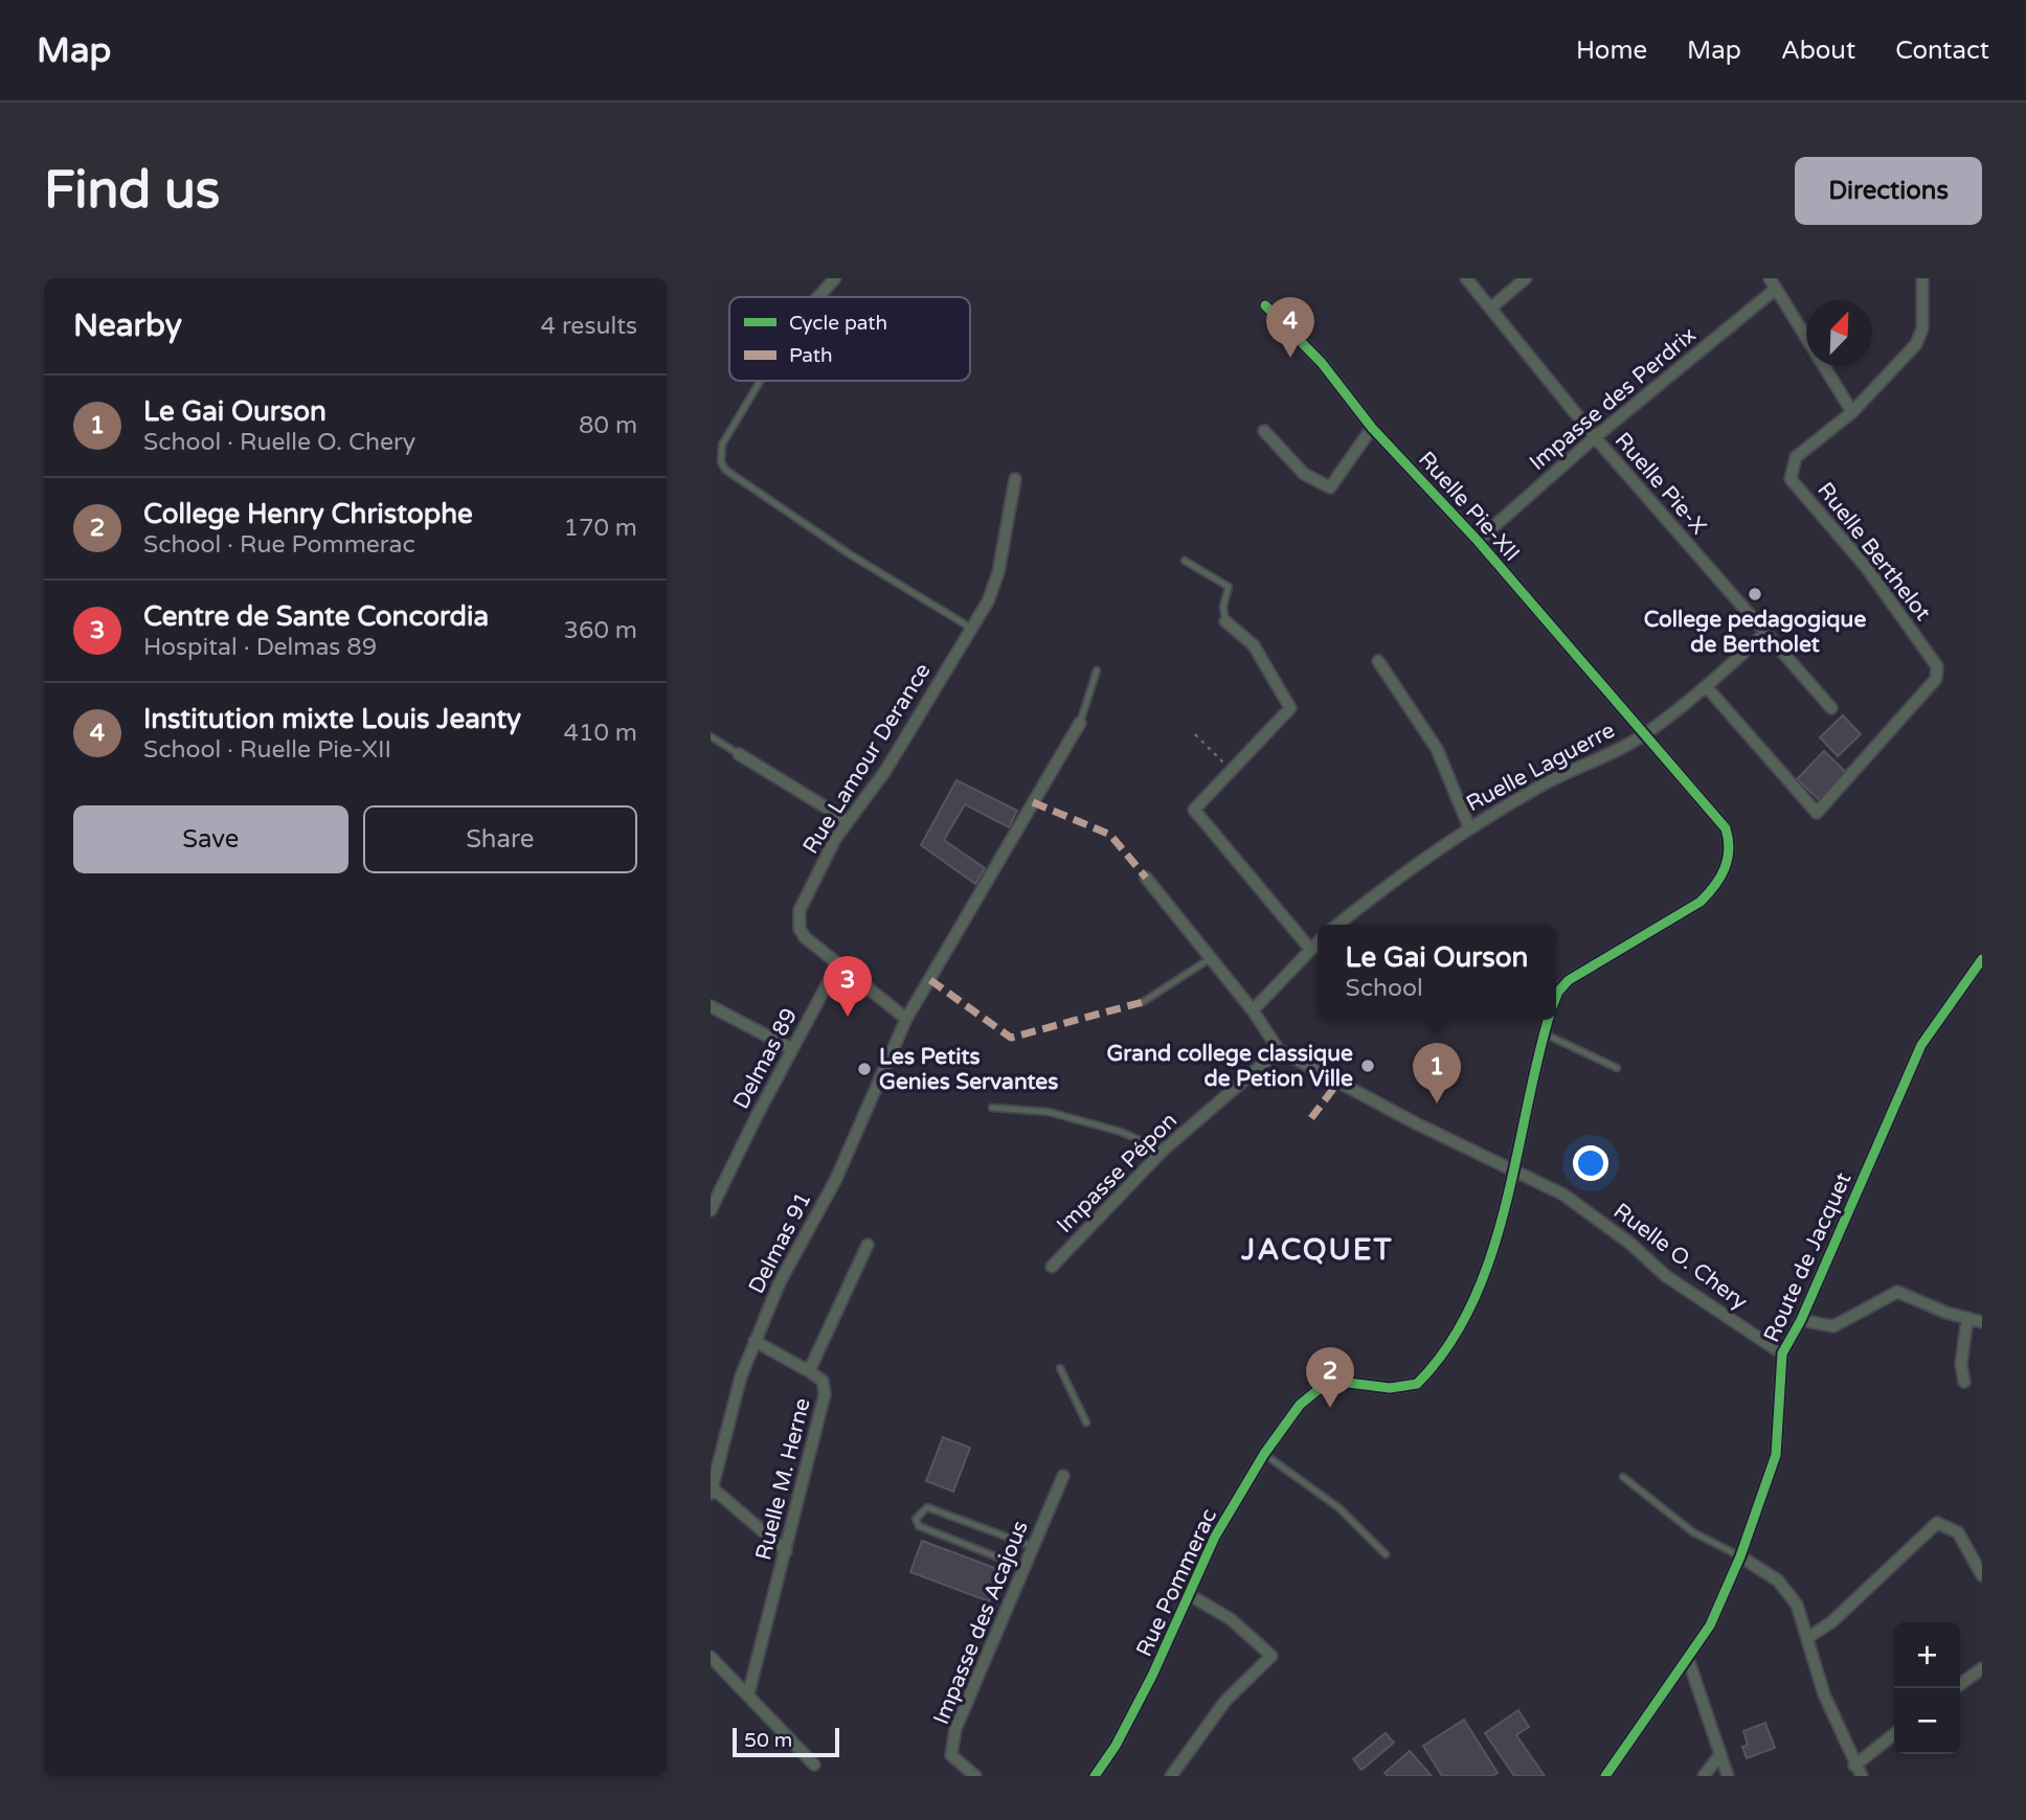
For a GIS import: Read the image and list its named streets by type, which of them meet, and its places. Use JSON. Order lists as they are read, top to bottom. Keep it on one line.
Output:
{"streets":{"street":["Impasse des Perdrix","Ruelle Pie-X","Ruelle Pie-XII","Ruelle Berthelot","Rue Lamour Derance","Ruelle Laguerre","Delmas 89","Impasse Pépon","Delmas 91","Ruelle O. Chery","Route de Jacquet","Ruelle M. Herne","Rue Pommerac","Impasse des Acajous"]},"crossings":[["Impasse des Perdrix","Ruelle Pie-X"],["Impasse des Perdrix","Ruelle Pie-XII"],["Ruelle Pie-X","Ruelle Laguerre"],["Ruelle Pie-XII","Ruelle Laguerre"],["Ruelle Pie-XII","Rue Pommerac"],["Ruelle Berthelot","Ruelle Laguerre"],["Rue Lamour Derance","Delmas 89"],["Rue Lamour Derance","Delmas 91"],["Ruelle Laguerre","Rue Pommerac"],["Impasse Pépon","Ruelle O. Chery"],["Ruelle O. Chery","Route de Jacquet"],["Ruelle O. Chery","Rue Pommerac"]],"districts":["JACQUET"],"places":["College pedagogique de Bertholet","Grand college classique de Petion Ville","Les Petits Genies Servantes"],"legend":["Cycle path","Path"],"scale_bar":"50 m","north":"top right","page":{"header":"Map","nav":["Home","Map","About","Contact"],"buttons":["Directions",["Save","Share"]],"title":"Find us","heading":["Nearby","4 results"],"pins":["4","3","1","2"],"list":[{"mark":"1","name":"Le Gai Ourson","note":"School · Ruelle O. Chery","value":"80 m"},{"mark":"2","name":"College Henry Christophe","note":"School · Rue Pommerac","value":"170 m"},{"mark":"3","name":"Centre de Sante Concordia","note":"Hospital · Delmas 89","value":"360 m"},{"mark":"4","name":"Institution mixte Louis Jeanty","note":"School · Ruelle Pie-XII","value":"410 m"}],"popup":["Le Gai Ourson","School"],"map_buttons":["+","−"],"scale":"50 m"}}
